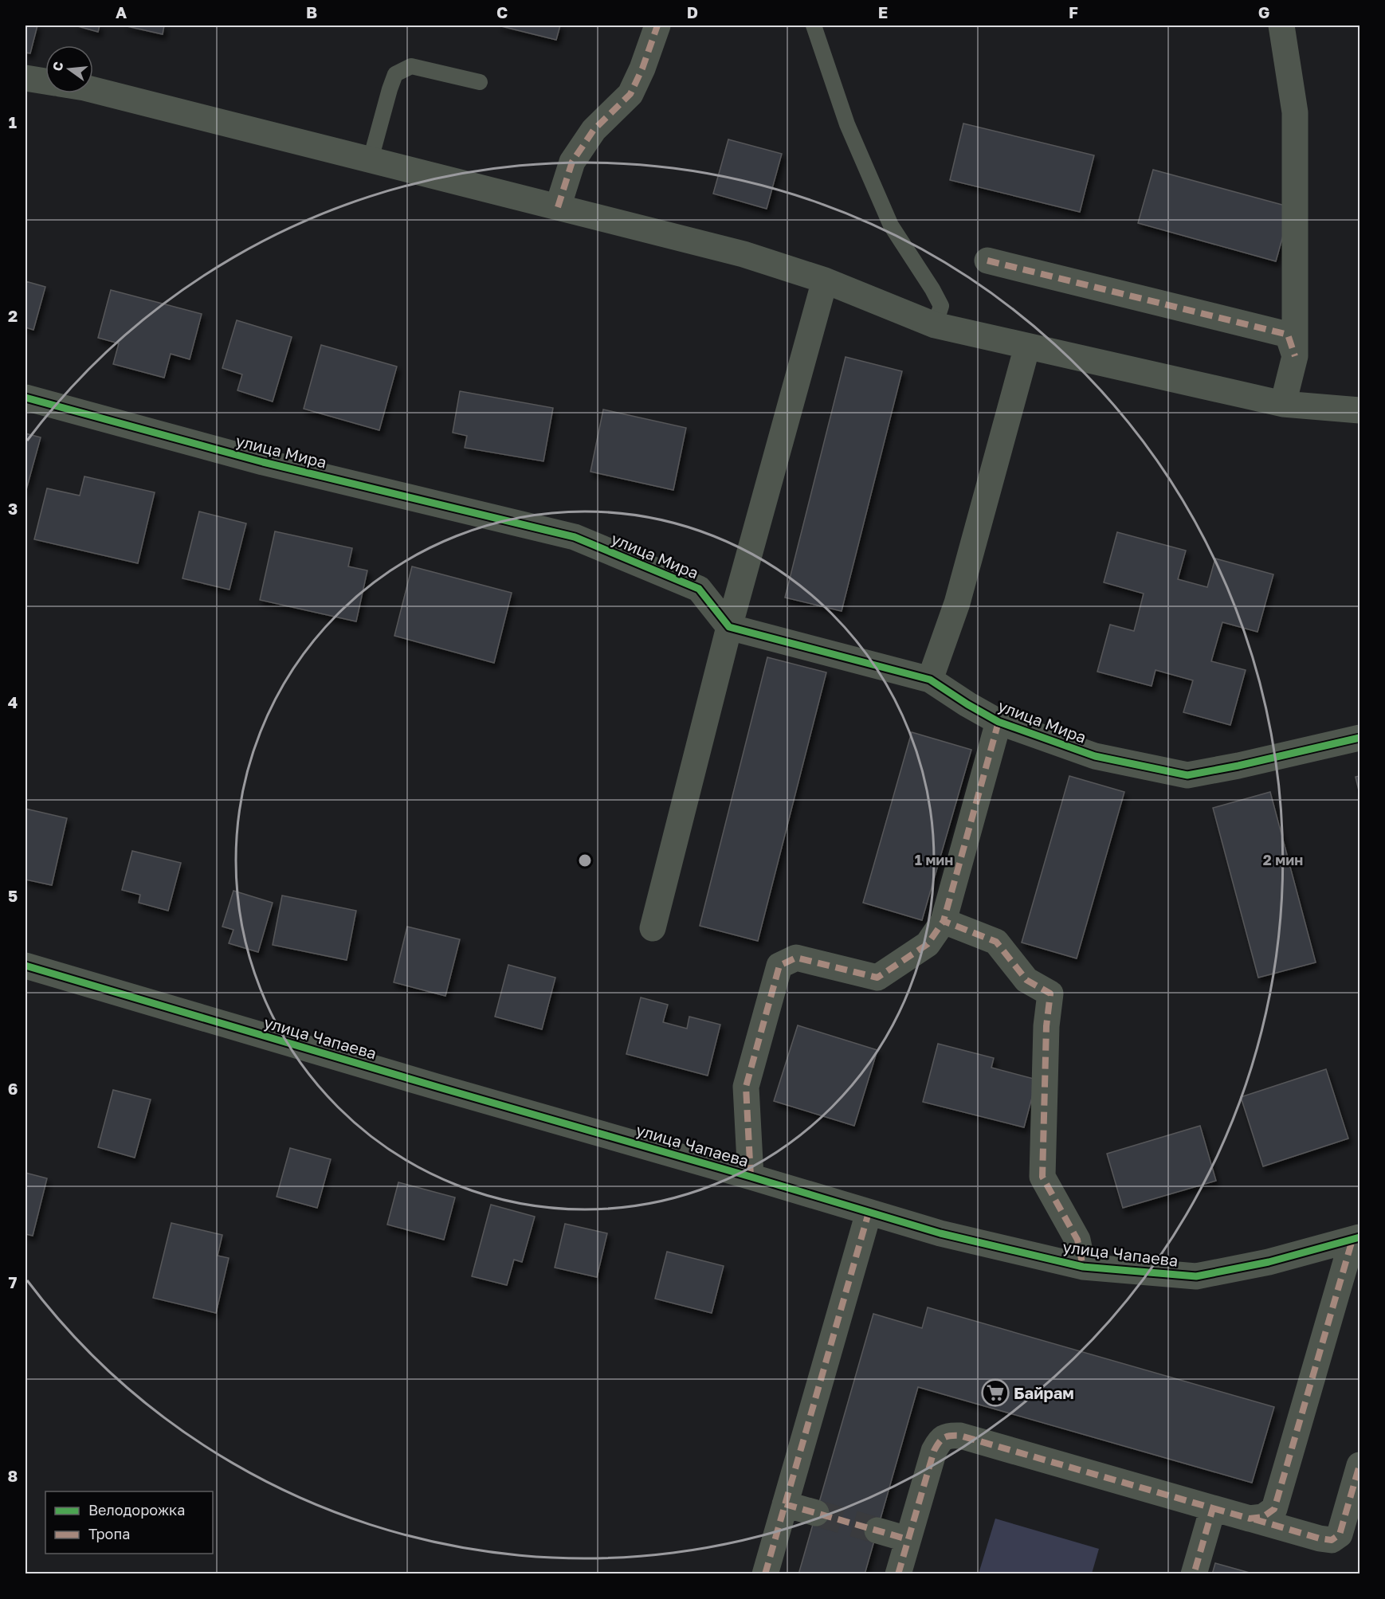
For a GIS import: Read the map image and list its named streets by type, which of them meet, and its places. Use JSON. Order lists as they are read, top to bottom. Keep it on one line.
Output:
{"streets":{"street":["улица Мира","улица Чапаева"]},"places":{"supermarket":["Байрам"]},"legend":["Велодорожка","Тропа"],"north":"left","grid":{"columns":["A","B","C","D","E","F","G"],"rows":["1","2","3","4","5","6","7","8"]},"rings":["1 мин","2 мин"]}
